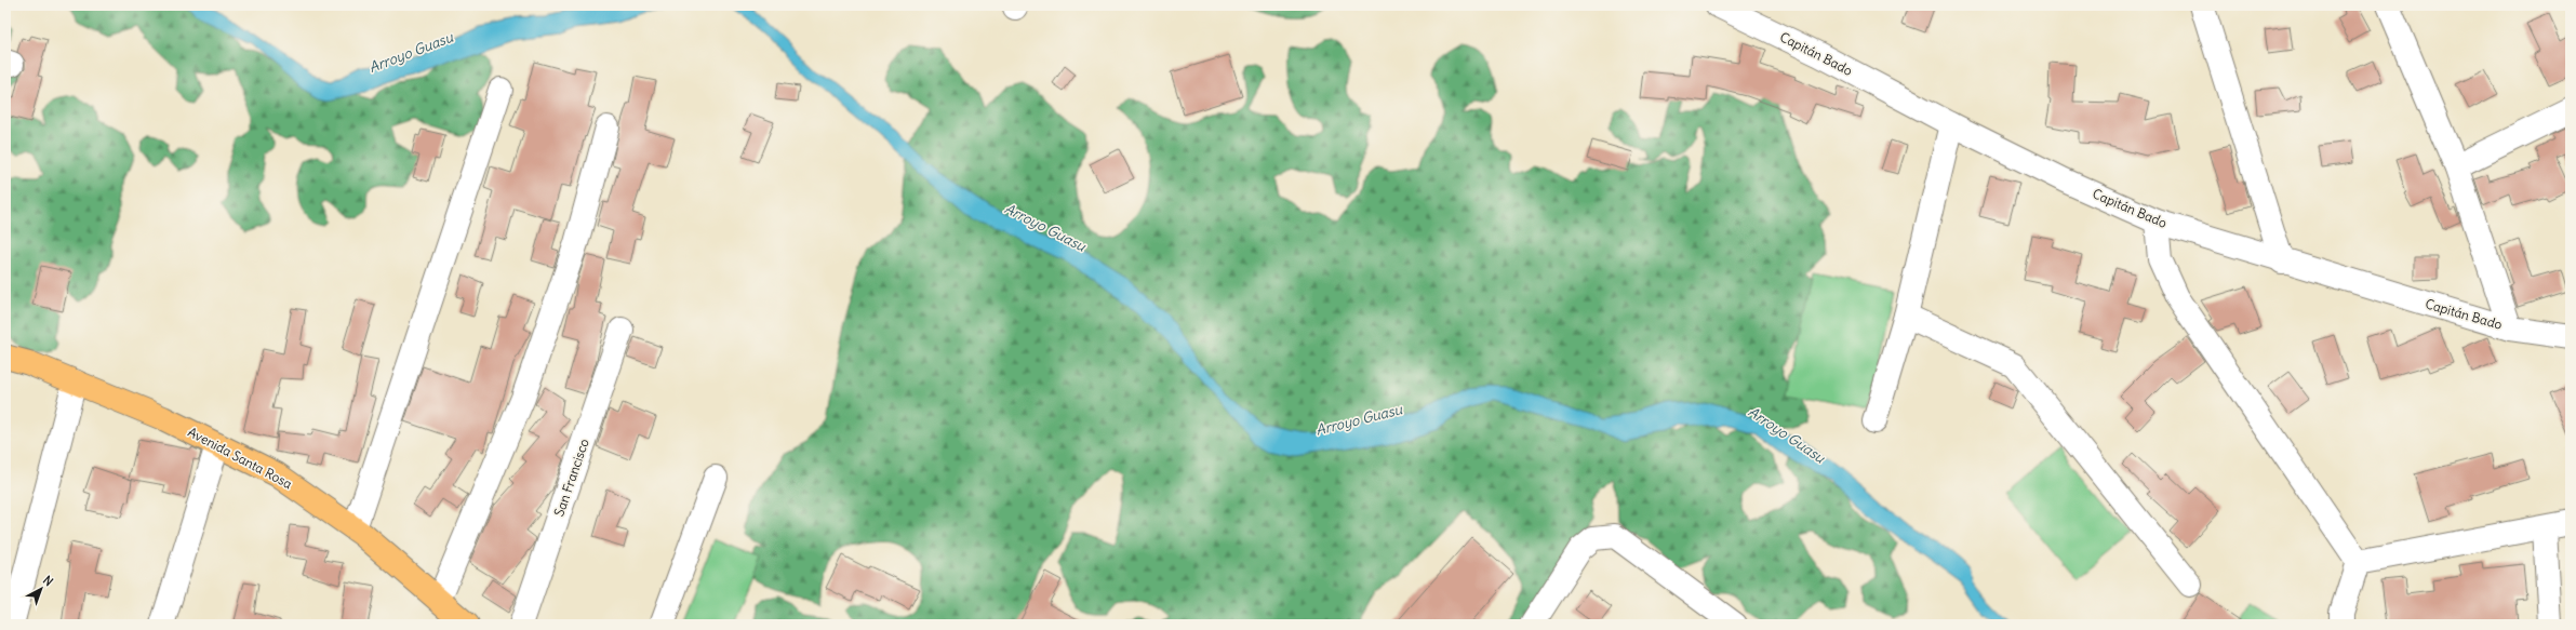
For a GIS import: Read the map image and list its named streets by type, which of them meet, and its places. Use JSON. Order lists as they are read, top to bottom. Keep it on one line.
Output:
{"streets":{"main road":["Avenida Santa Rosa"],"street":["Capitán Bado","San Francisco"]},"water":["Arroyo Guasu"],"north":"top right"}
